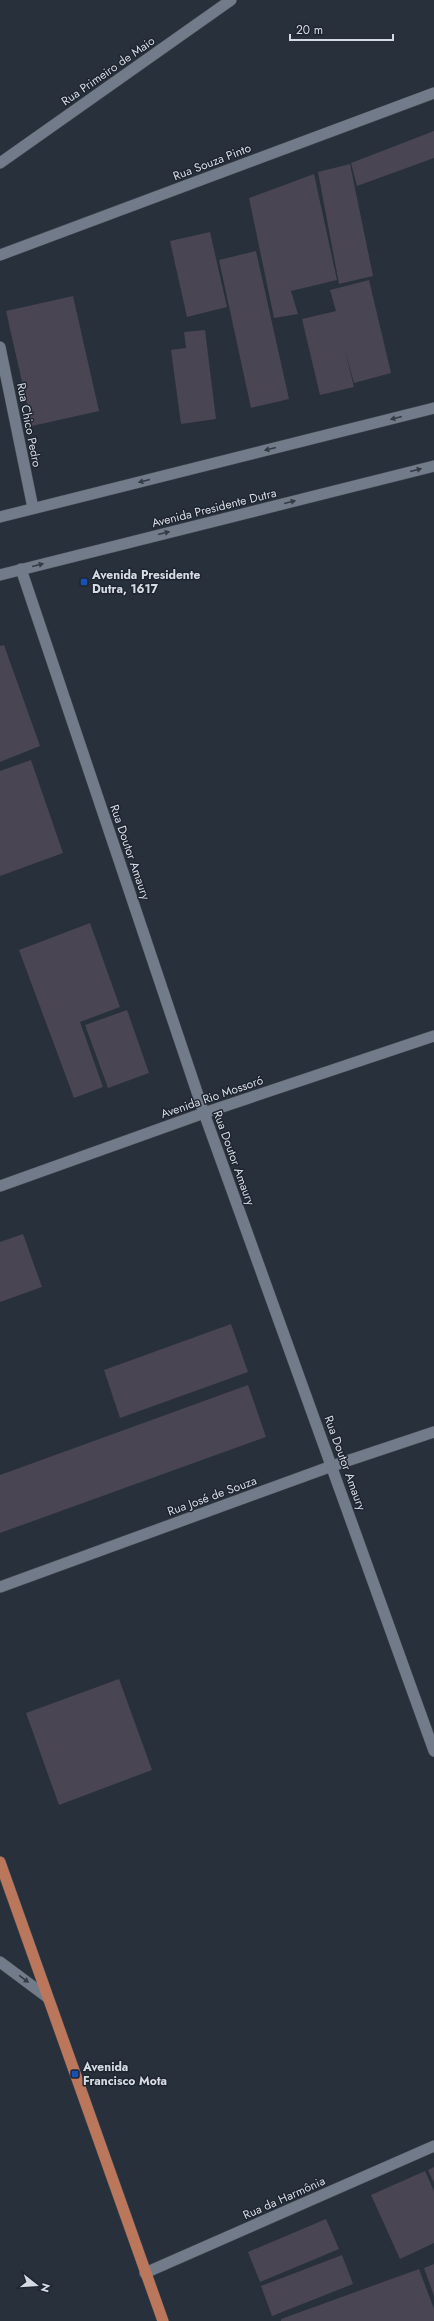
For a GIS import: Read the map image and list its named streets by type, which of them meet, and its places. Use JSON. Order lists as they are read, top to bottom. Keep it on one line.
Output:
{"streets":{"street":["Rua Primeiro de Maio","Rua Souza Pinto","Rua Chico Pedro","Avenida Presidente Dutra","Rua Doutor Amaury","Avenida Rio Mossoró","Rua José de Souza","Rua da Harmônia"]},"crossings":[["Avenida Presidente Dutra","Rua Doutor Amaury"],["Rua Doutor Amaury","Avenida Rio Mossoró"],["Rua Doutor Amaury","Rua José de Souza"]],"places":{"transit":["Avenida Presidente Dutra, 1617","Avenida Francisco Mota"]},"scale_bar":"20 m","north":"right"}
